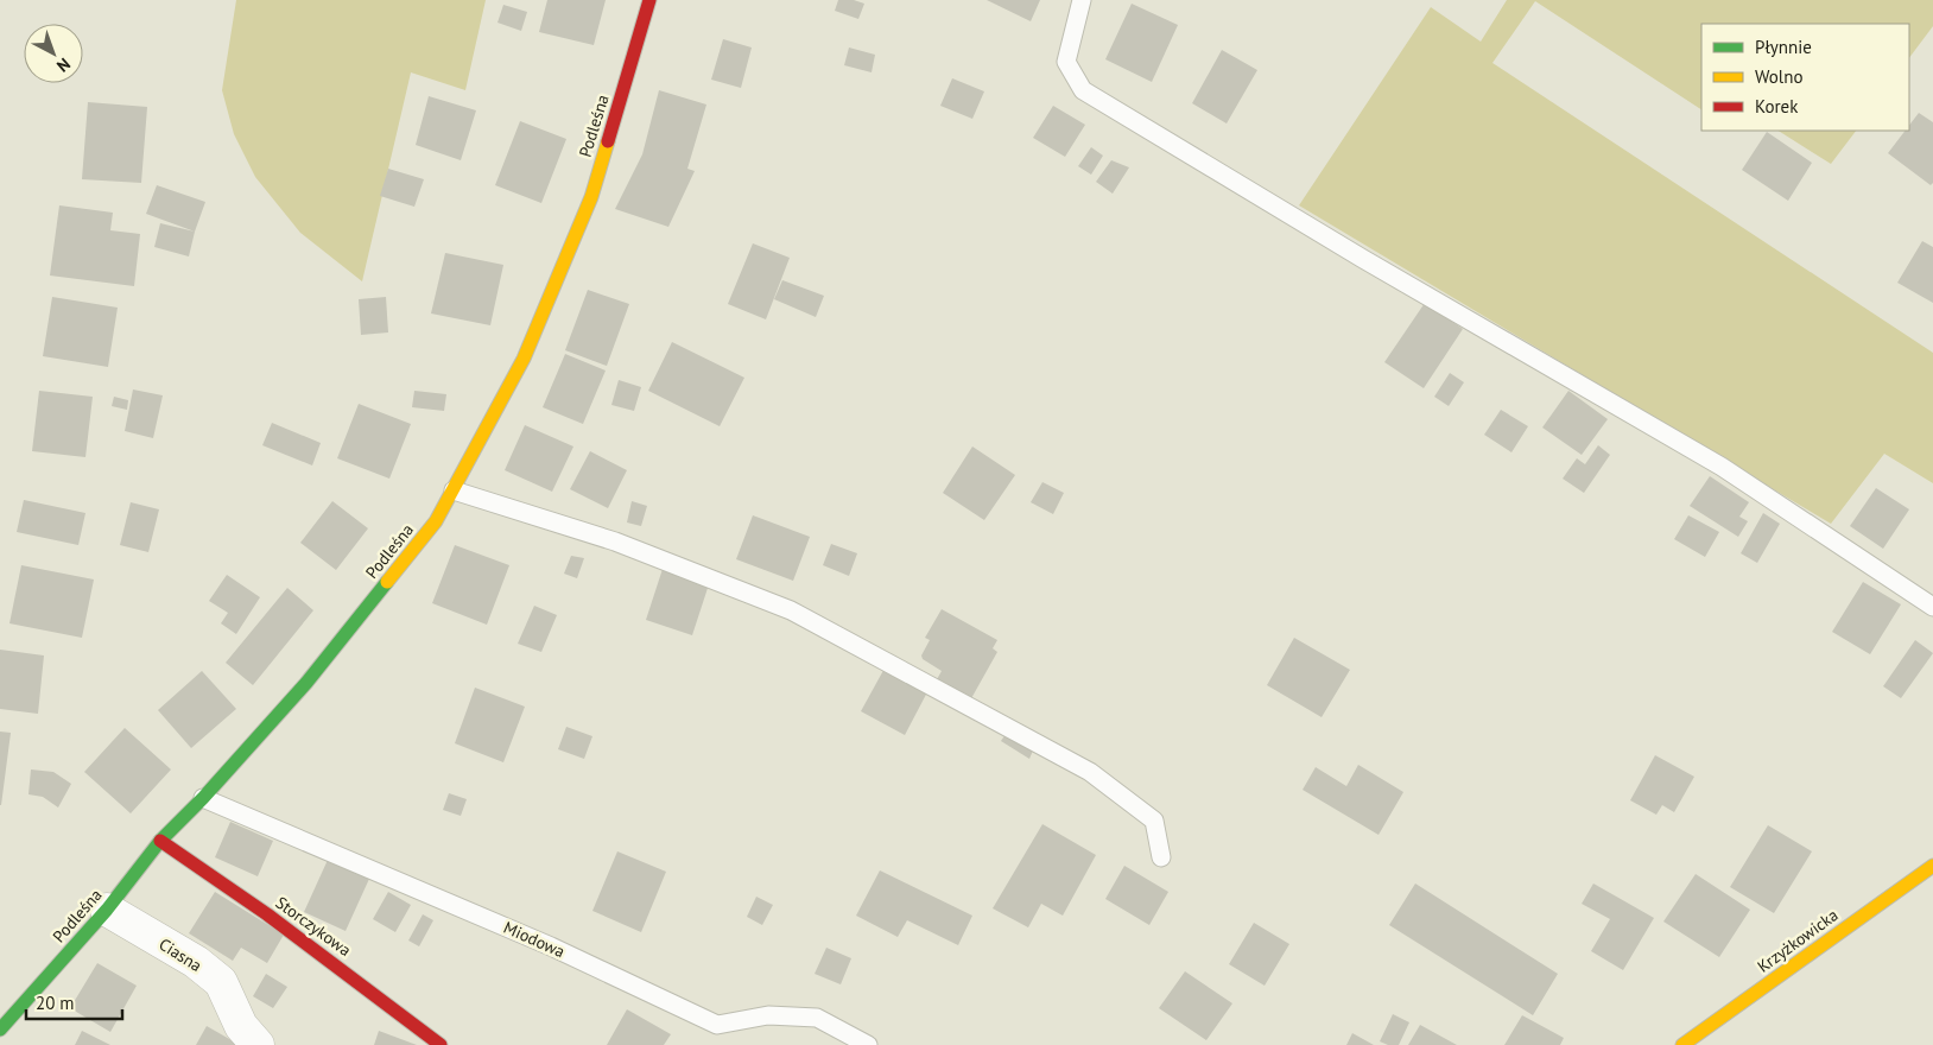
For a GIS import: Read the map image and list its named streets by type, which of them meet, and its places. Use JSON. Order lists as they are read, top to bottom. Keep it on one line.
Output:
{"streets":{"street":["Podleśna","Storczykowa","Krzyżkowicka","Ciasna"],"lane":["Miodowa"]},"crossings":[["Podleśna","Storczykowa"],["Podleśna","Miodowa"],["Podleśna","Ciasna"]],"legend":["Płynnie","Wolno","Korek"],"scale_bar":"20 m","north":"bottom right"}
